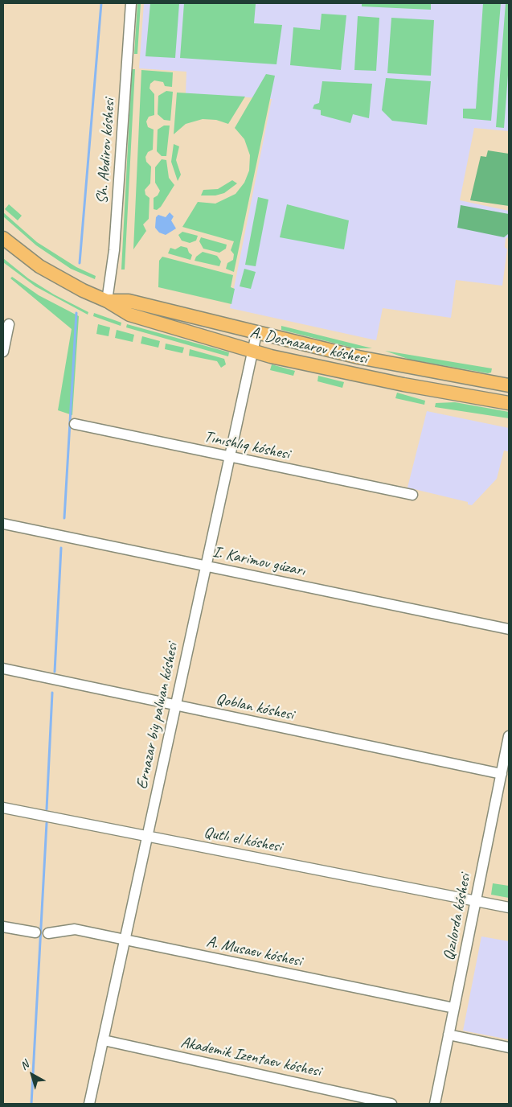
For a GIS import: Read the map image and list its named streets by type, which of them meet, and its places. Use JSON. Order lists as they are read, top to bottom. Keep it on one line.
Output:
{"streets":{"main road":["A. Dosnazarov kóshesi"],"street":["Sh. Abdirov kóshesi","Tınıshlıq kóshesi","I. Karimov gúzarı","Qoblan kóshesi","Ernazar biy palwan kóshesi","Qutlı el kóshesi","Qızılorda kóshesi","A. Musaev kóshesi","Akademik Izentaev kóshesi"]},"crossings":[["Sh. Abdirov kóshesi","A. Dosnazarov kóshesi"],["A. Dosnazarov kóshesi","Ernazar biy palwan kóshesi"],["Tınıshlıq kóshesi","Ernazar biy palwan kóshesi"],["I. Karimov gúzarı","Ernazar biy palwan kóshesi"],["Qoblan kóshesi","Ernazar biy palwan kóshesi"],["Qoblan kóshesi","Qızılorda kóshesi"],["Ernazar biy palwan kóshesi","Qutlı el kóshesi"],["Ernazar biy palwan kóshesi","A. Musaev kóshesi"],["Ernazar biy palwan kóshesi","Akademik Izentaev kóshesi"],["Qutlı el kóshesi","Qızılorda kóshesi"],["Qızılorda kóshesi","A. Musaev kóshesi"]],"north":"top left"}
